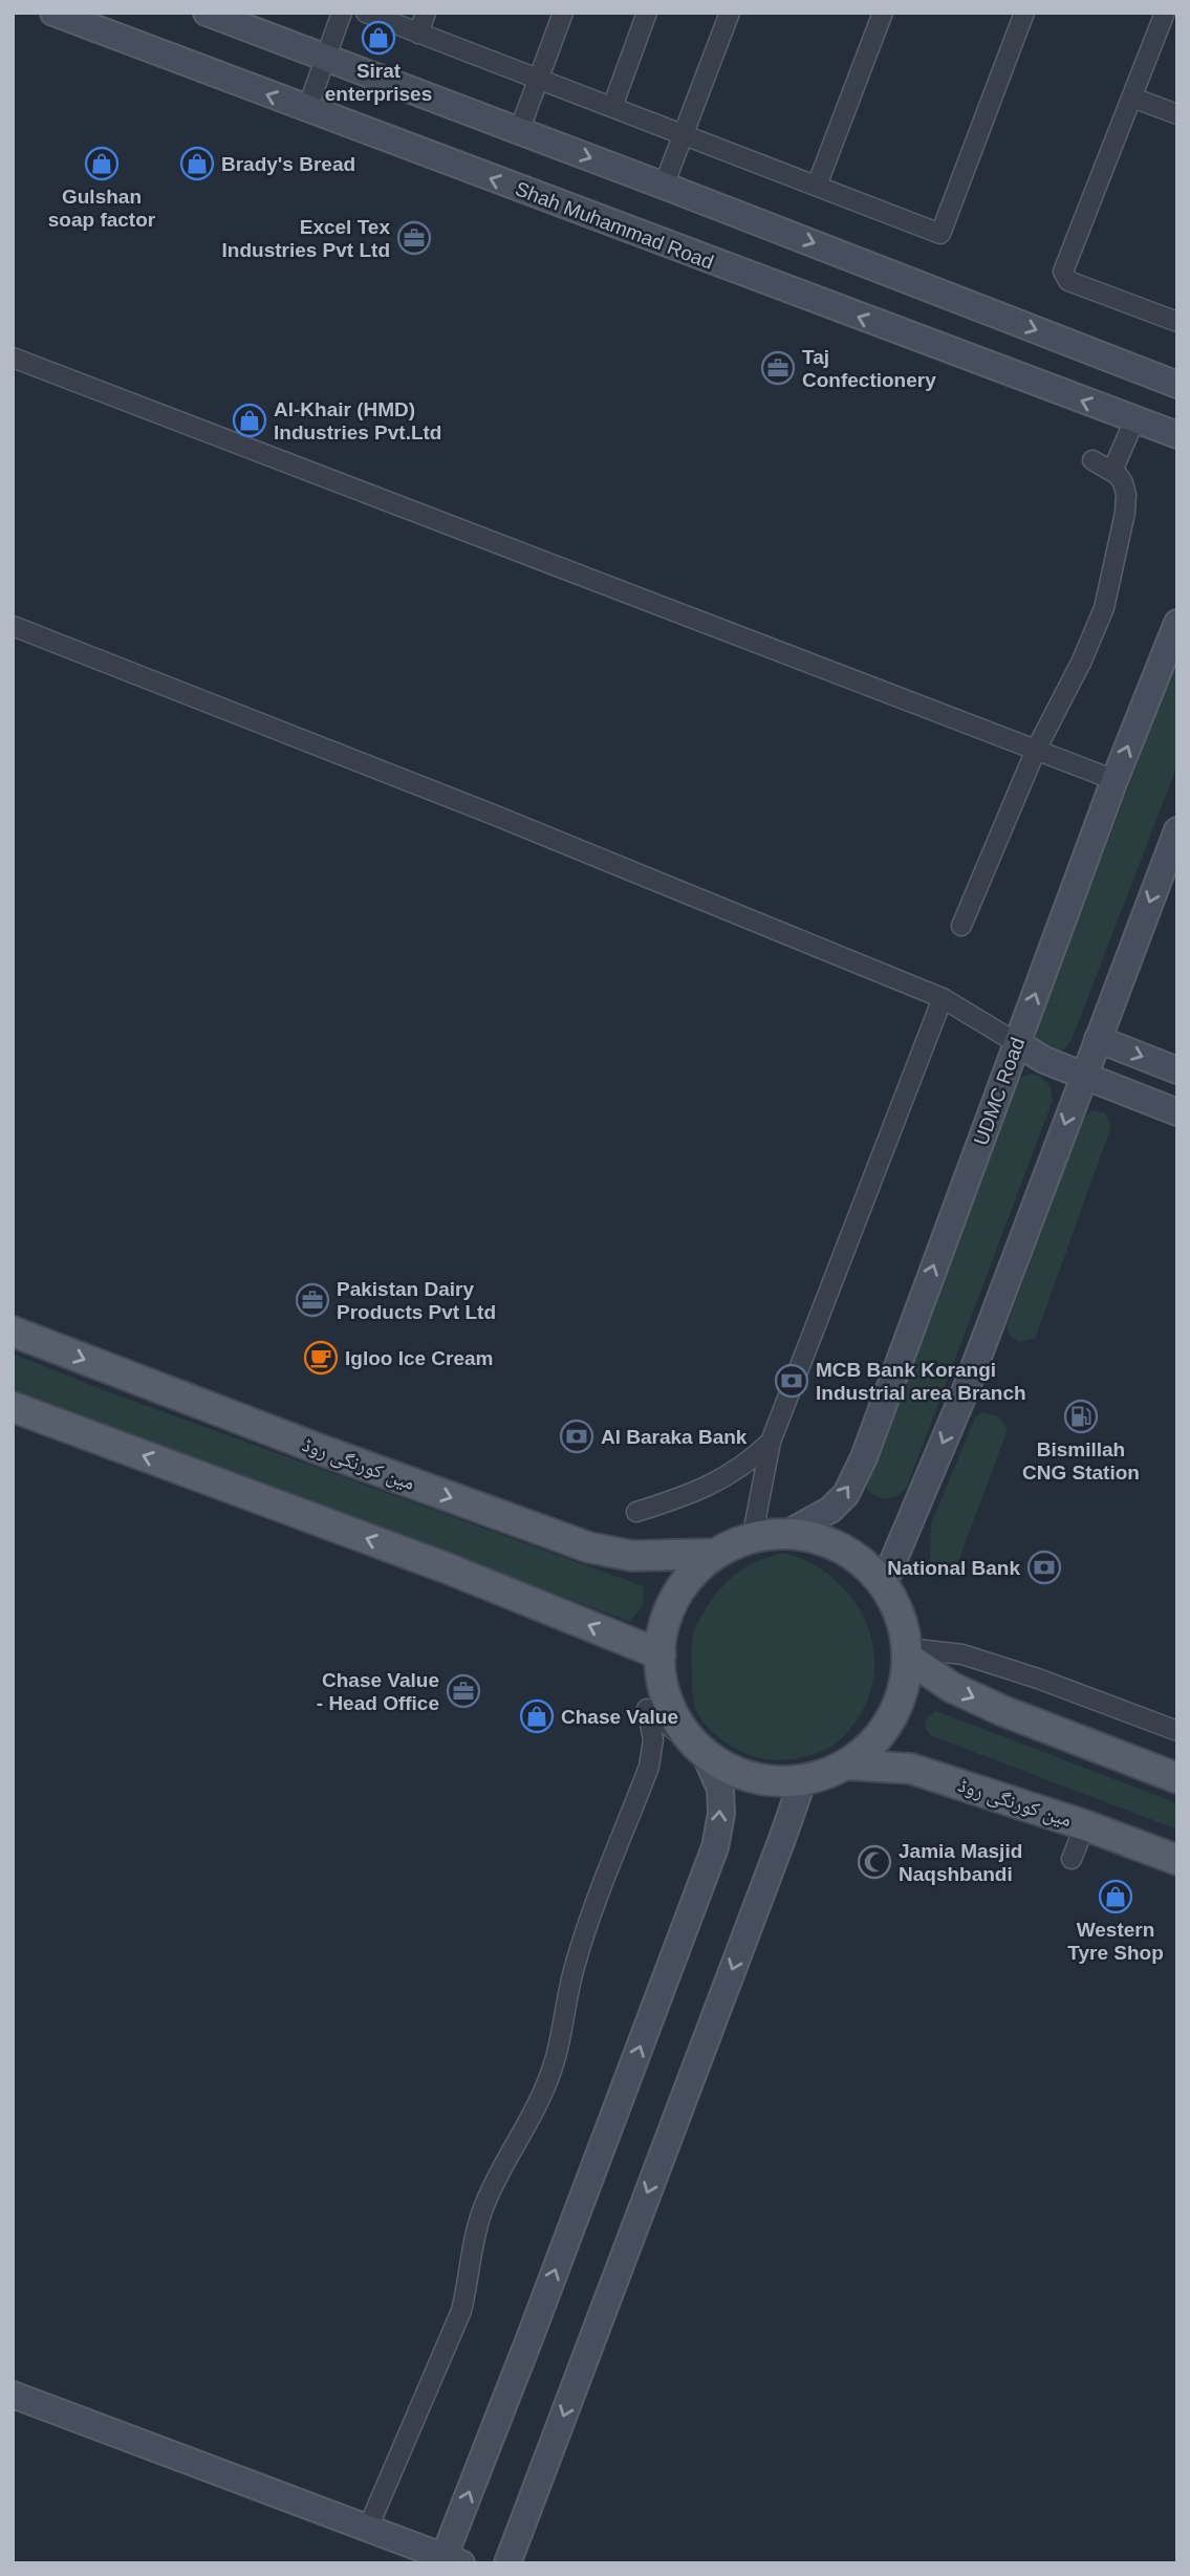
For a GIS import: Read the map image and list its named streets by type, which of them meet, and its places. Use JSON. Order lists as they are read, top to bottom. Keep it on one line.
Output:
{"streets":{"main road":["Shah Muhammad Road","UDMC Road","مین کورنگی روڈ"]},"crossings":[["UDMC Road","مین کورنگی روڈ"]],"places":{"shop":["Sirat enterprises","Gulshan soap factor","Brady's Bread","Al-Khair (HMD) Industries Pvt.Ltd","Chase Value","Western Tyre Shop"],"office":["Excel Tex Industries Pvt Ltd","Taj Confectionery","Pakistan Dairy Products Pvt Ltd","Chase Value - Head Office"],"cafe":["Igloo Ice Cream"],"bank":["MCB Bank Korangi Industrial area Branch","Al Baraka Bank","National Bank"],"fuel station":["Bismillah CNG Station"],"mosque":["Jamia Masjid Naqshbandi"]}}
